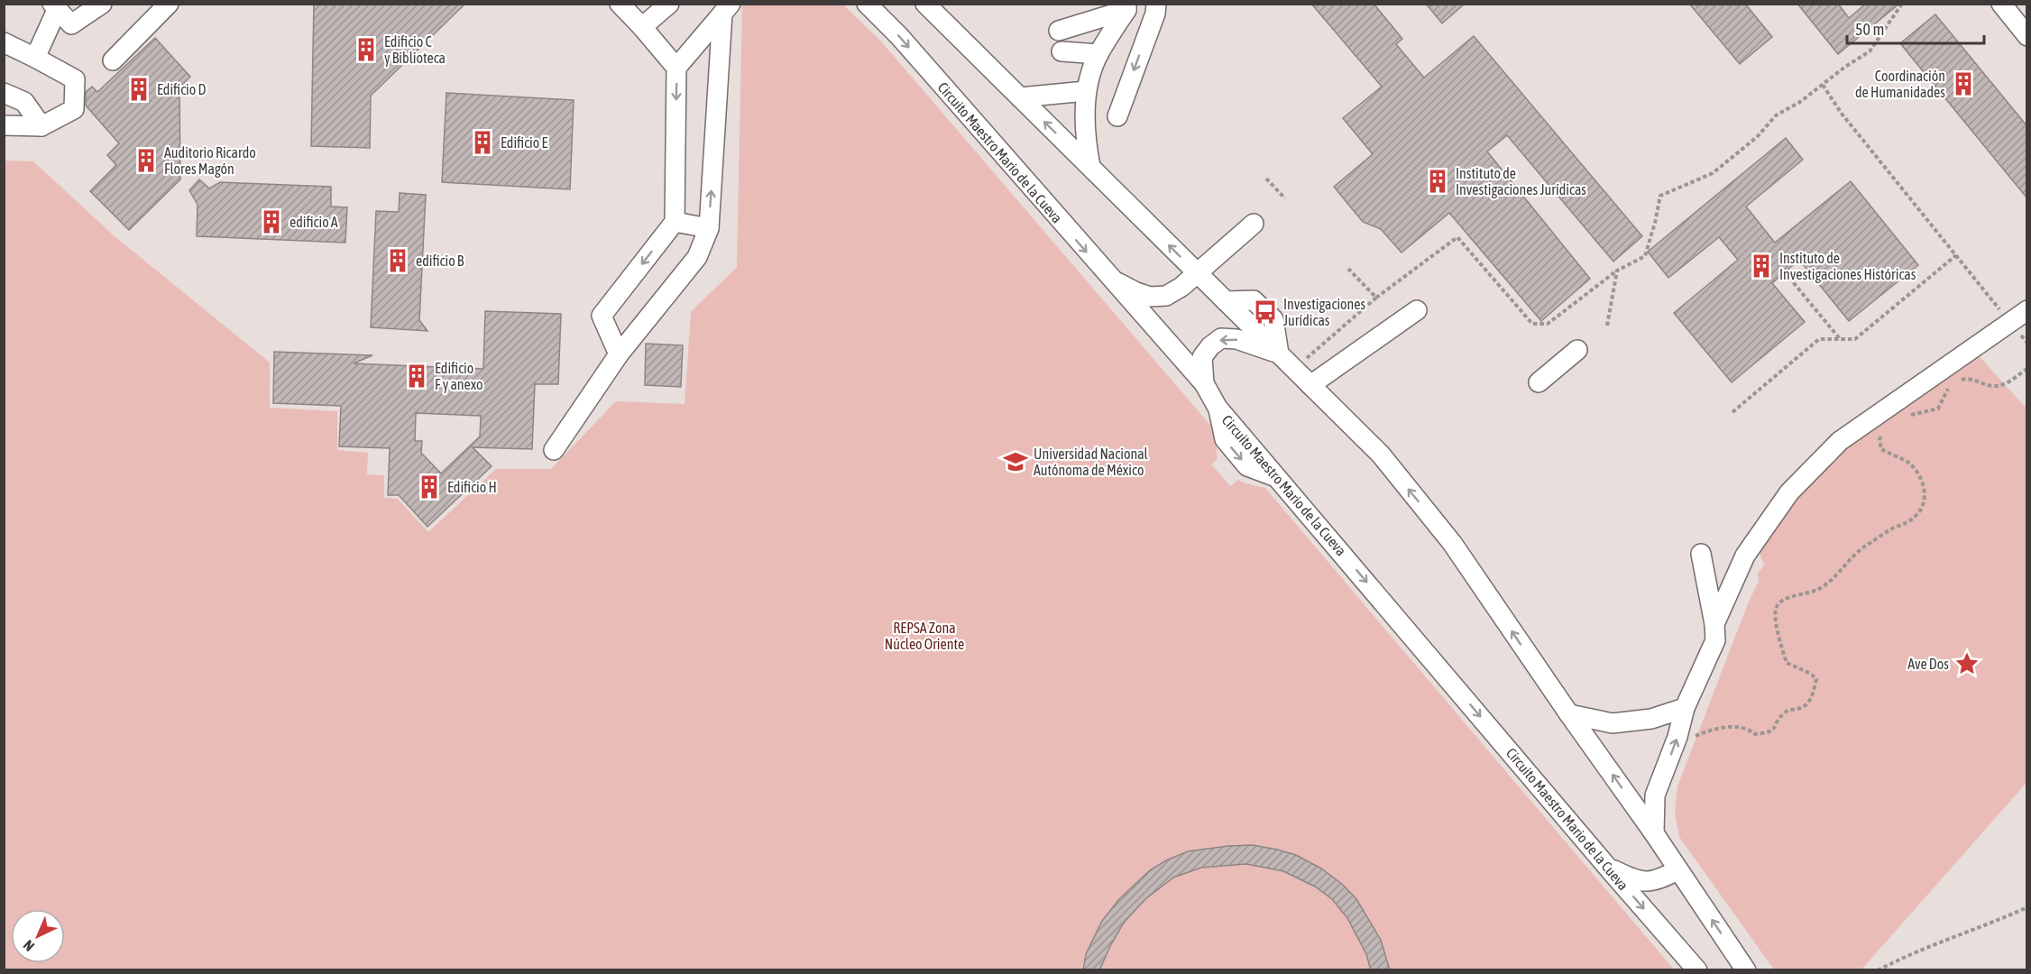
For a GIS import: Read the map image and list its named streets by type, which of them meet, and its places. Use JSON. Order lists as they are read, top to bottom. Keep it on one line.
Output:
{"streets":{"street":["Circuito Maestro Mario de la Cueva"]},"parks":["REPSA Zona Núcleo Oriente"],"places":{"building":["Edificio C y Biblioteca","Coordinación de Humanidades","Edificio D","Edificio E","Auditorio Ricardo Flores Magón","Instituto de Investigaciones Jurídicas","edificio A","edificio B","Instituto de Investigaciones Históricas","Edificio F y anexo","Edificio H"],"bus stop":["Investigaciones Jurídicas"],"school or university":["Universidad Nacional Autónoma de México"],"place":["Ave Dos"]},"scale_bar":"50 m","north":"bottom left"}
